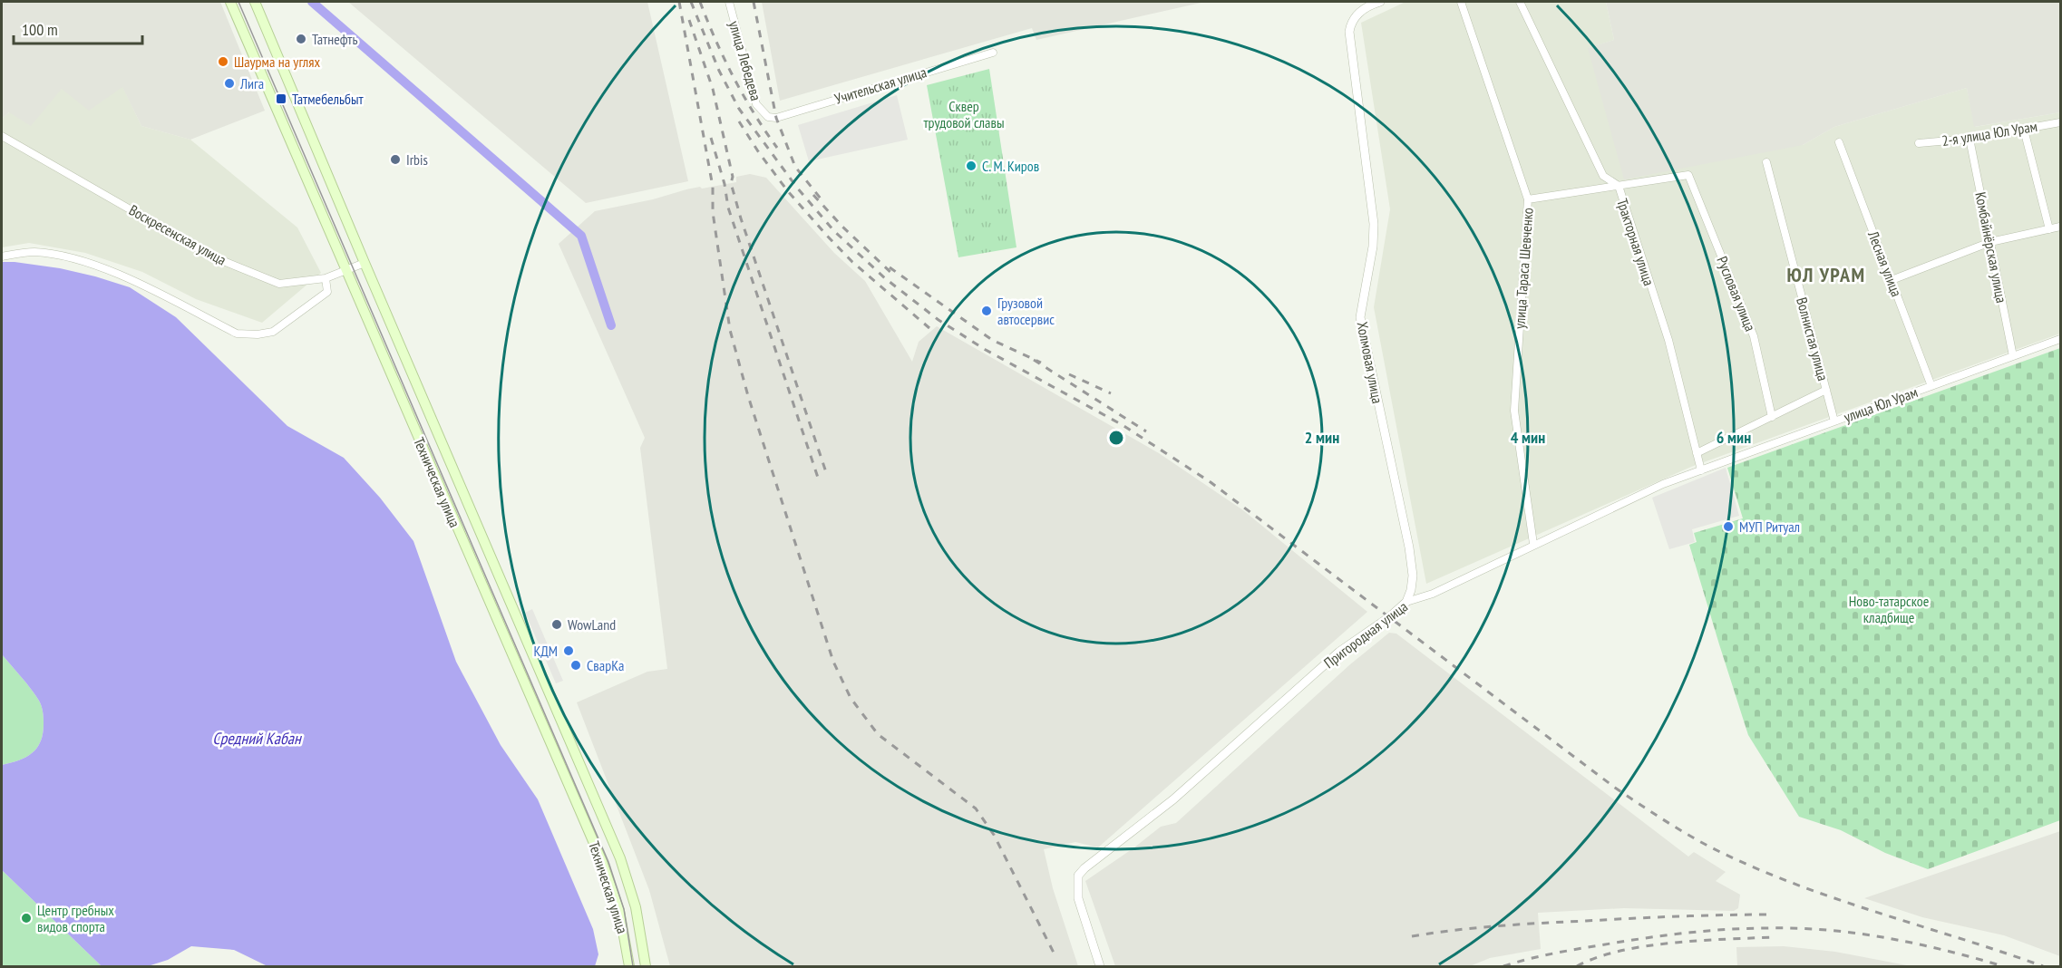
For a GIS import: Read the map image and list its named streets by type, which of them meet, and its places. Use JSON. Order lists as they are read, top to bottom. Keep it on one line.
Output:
{"streets":{"main road":["Техническая улица"],"street":["улица Лебедева","Учительская улица","2-я улица Юл Урам","Воскресенская улица","Тракторная улица","Комбайнёрская улица","Лесная улица","улица Тараса Шевченко","Русловая улица","Волнистая улица","Холмовая улица","улица Юл Урам","Пригородная улица"]},"crossings":[["улица Лебедева","Учительская улица"],["2-я улица Юл Урам","Комбайнёрская улица"],["Воскресенская улица","Техническая улица"],["Тракторная улица","Русловая улица"],["Тракторная улица","улица Юл Урам"],["Тракторная улица","Пригородная улица"],["Комбайнёрская улица","улица Юл Урам"],["Лесная улица","улица Юл Урам"],["улица Тараса Шевченко","Пригородная улица"],["Волнистая улица","улица Юл Урам"],["Холмовая улица","Пригородная улица"],["улица Юл Урам","Пригородная улица"]],"districts":["ЮЛ УРАМ"],"water":["Средний Кабан"],"parks":["Сквер трудовой славы","Ново-татарское кладбище"],"places":{"other":["Татнефть","Шаурма на углях","Лига","Irbis","С. М. Киров","Грузовой автосервис","МУП Ритуал","WowLand","КДМ","СварКа","Центр гребных видов спорта"],"transit":["Татмебельбыт"]},"scale_bar":"100 m","rings":["2 мин","4 мин","6 мин"]}
